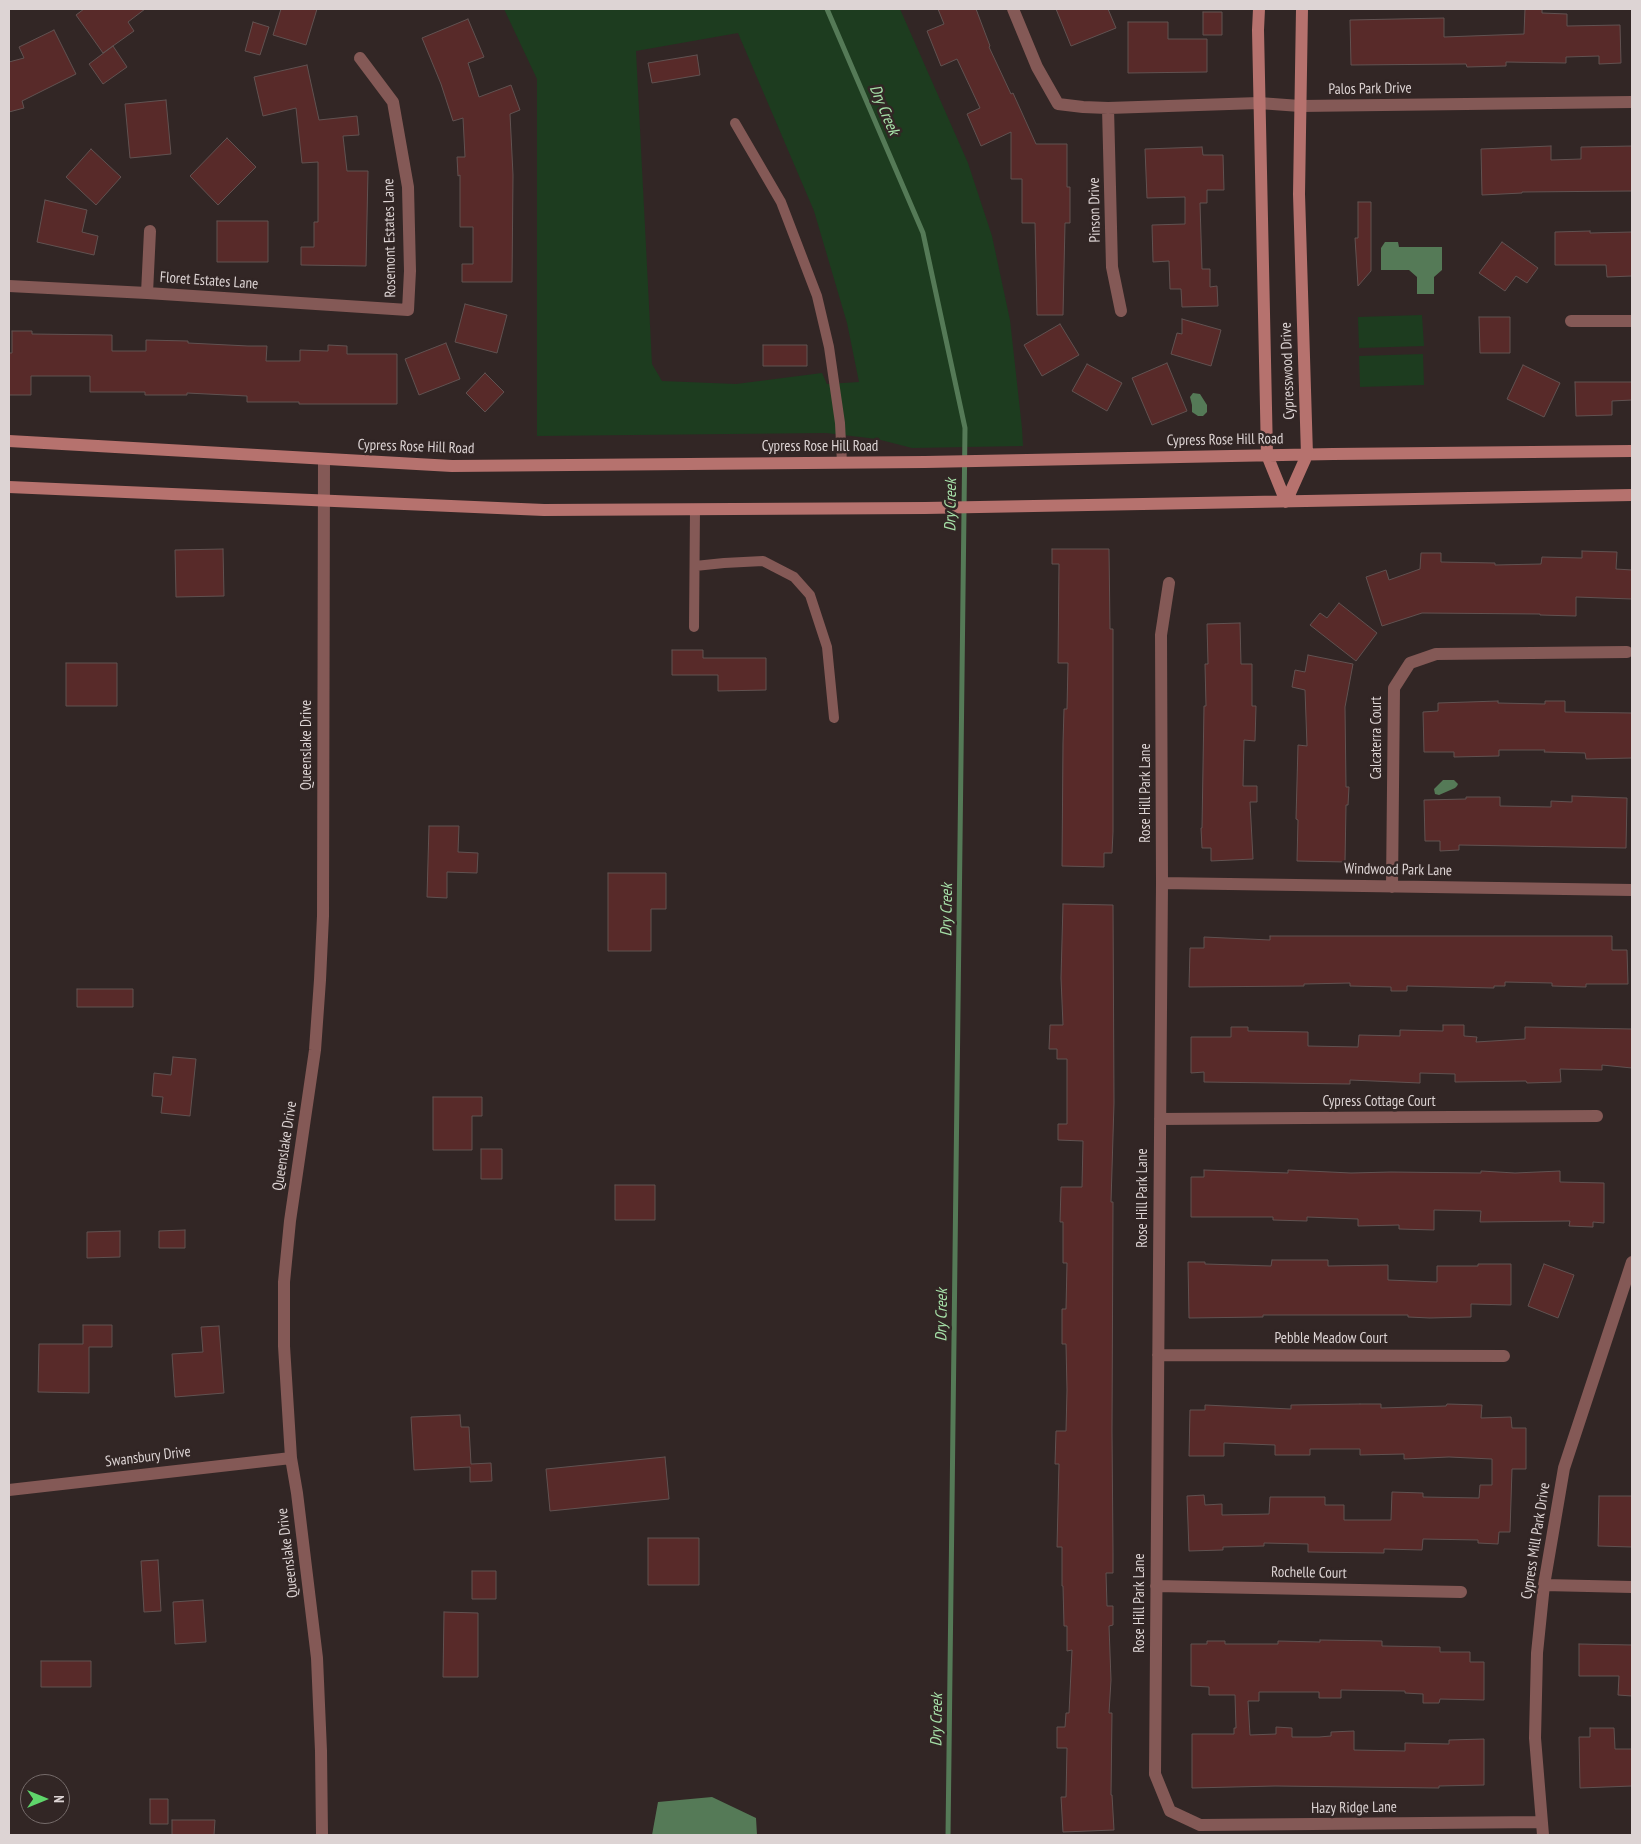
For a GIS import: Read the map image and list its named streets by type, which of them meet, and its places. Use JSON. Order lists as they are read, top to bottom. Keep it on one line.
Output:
{"streets":{"main road":["Cypresswood Drive","Cypress Rose Hill Road"],"street":["Palos Park Drive","Pinson Drive","Rosemont Estates Lane","Floret Estates Lane","Calcaterra Court","Queenslake Drive","Rose Hill Park Lane","Windwood Park Lane","Cypress Cottage Court","Pebble Meadow Court","Swansbury Drive","Cypress Mill Park Drive","Rochelle Court","Hazy Ridge Lane"]},"crossings":[["Palos Park Drive","Pinson Drive"],["Palos Park Drive","Cypresswood Drive"],["Rosemont Estates Lane","Floret Estates Lane"],["Cypresswood Drive","Cypress Rose Hill Road"],["Cypress Rose Hill Road","Queenslake Drive"],["Calcaterra Court","Windwood Park Lane"],["Queenslake Drive","Swansbury Drive"],["Rose Hill Park Lane","Windwood Park Lane"],["Rose Hill Park Lane","Cypress Cottage Court"],["Rose Hill Park Lane","Pebble Meadow Court"],["Rose Hill Park Lane","Rochelle Court"],["Rose Hill Park Lane","Hazy Ridge Lane"],["Cypress Mill Park Drive","Hazy Ridge Lane"]],"water":["Dry Creek"],"north":"right"}
